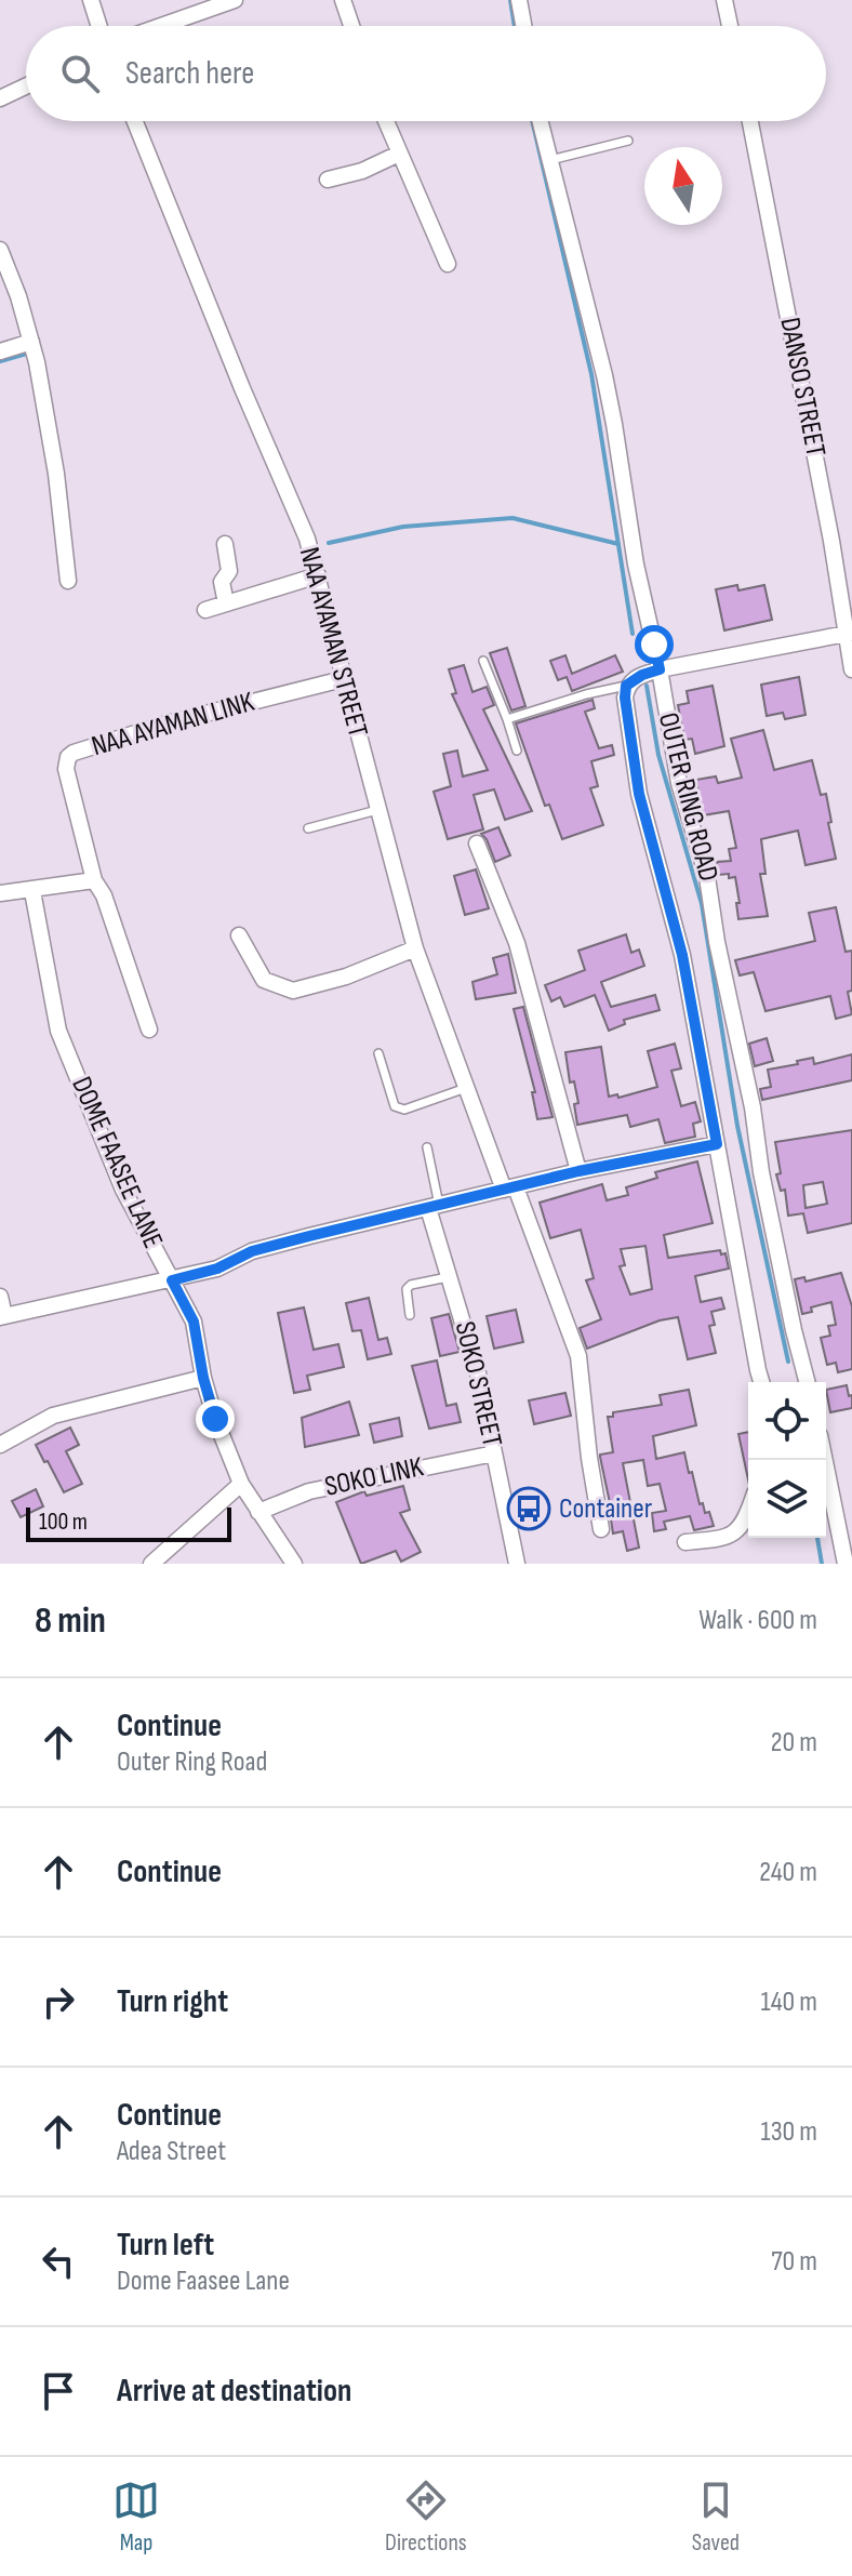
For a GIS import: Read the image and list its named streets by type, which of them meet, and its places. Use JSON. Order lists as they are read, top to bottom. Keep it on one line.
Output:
{"streets":{"street":["DANSO STREET","NAA AYAMAN STREET","NAA AYAMAN LINK","OUTER RING ROAD","DOME FAASEE LANE","SOKO STREET","SOKO LINK"]},"crossings":[["NAA AYAMAN STREET","NAA AYAMAN LINK"],["DOME FAASEE LANE","SOKO LINK"],["SOKO STREET","SOKO LINK"]],"places":{"bus stop":["Container"]},"scale_bar":"100 m","north":"top","page":{"search":"Search here","scale":"100 m","heading":["8 min","Walk · 600 m"],"list":[["Continue","Outer Ring Road","20 m"],["Continue","240 m"],["Turn right","140 m"],["Continue","Adea Street","130 m"],["Turn left","Dome Faasee Lane","70 m"],"Arrive at destination"],"nav":["Map","Directions","Saved"]}}
